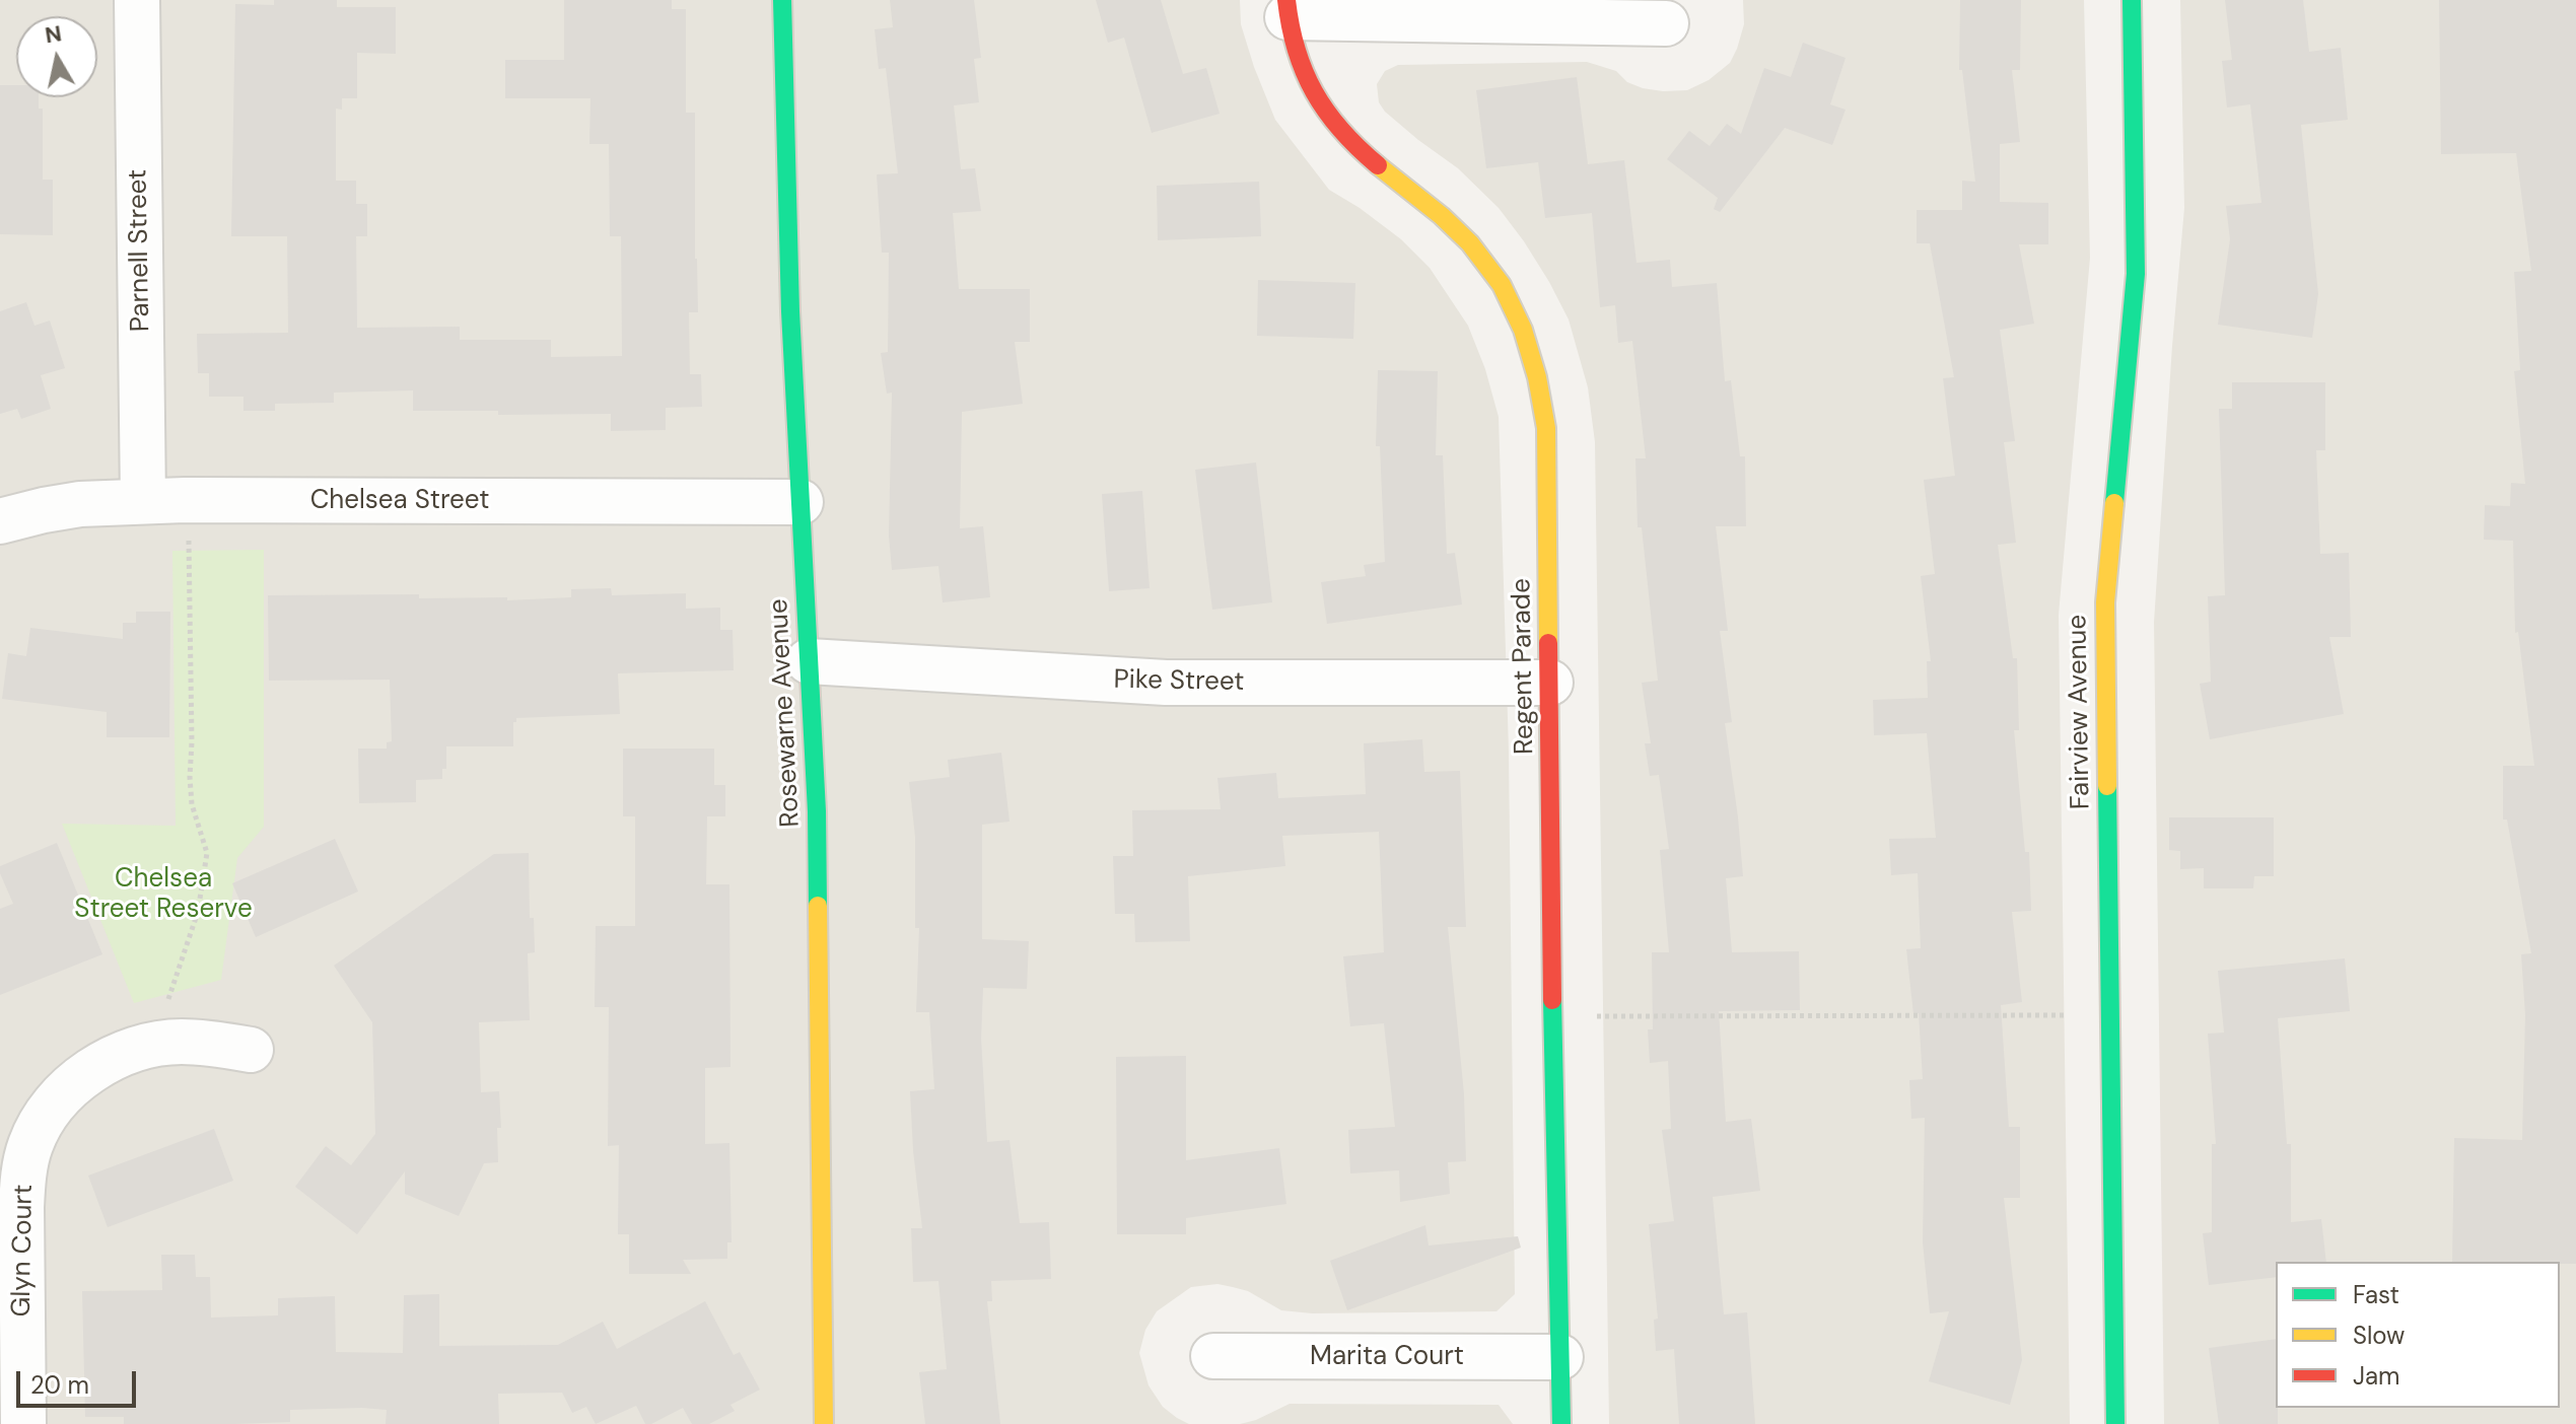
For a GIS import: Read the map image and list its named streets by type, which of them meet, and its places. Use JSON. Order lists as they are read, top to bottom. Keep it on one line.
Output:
{"streets":{"street":["Parnell Street","Chelsea Street","Regent Parade","Pike Street","Fairview Avenue","Rosewarne Avenue","Glyn Court","Marita Court"]},"crossings":[["Parnell Street","Chelsea Street"],["Chelsea Street","Rosewarne Avenue"],["Regent Parade","Pike Street"],["Regent Parade","Marita Court"],["Pike Street","Rosewarne Avenue"]],"parks":["Chelsea Street Reserve"],"legend":["Fast","Slow","Jam"],"scale_bar":"20 m","north":"top"}
